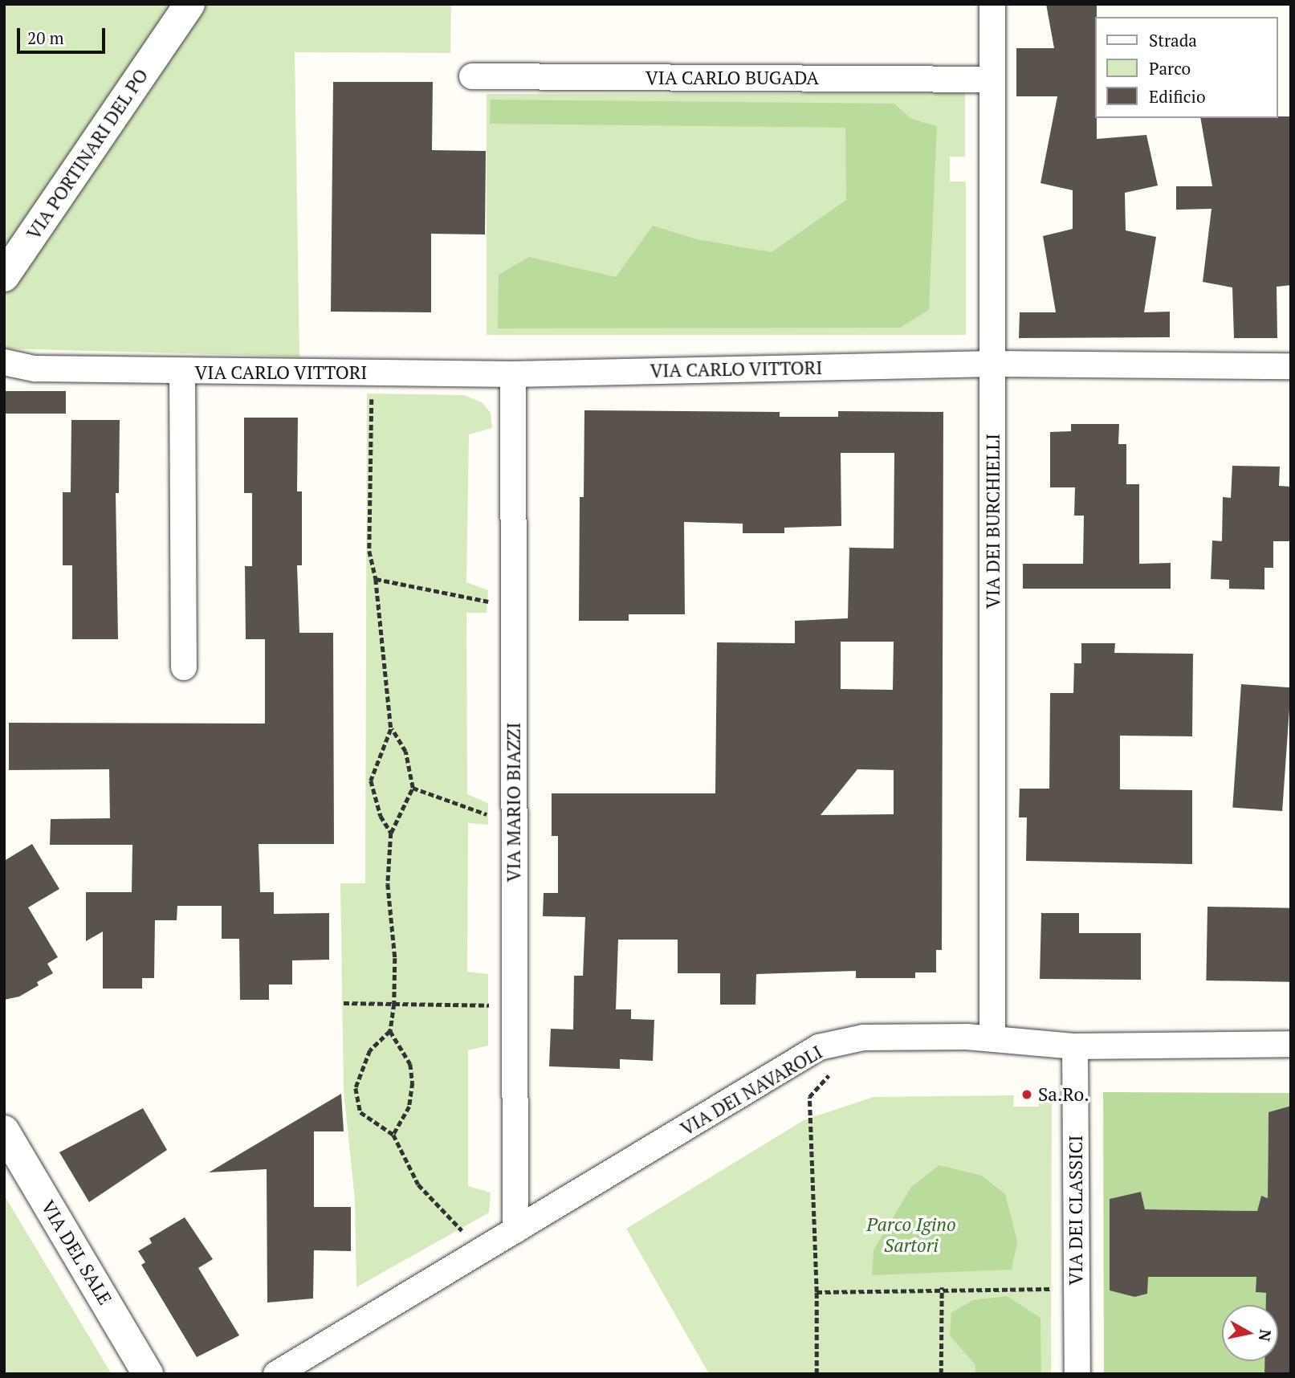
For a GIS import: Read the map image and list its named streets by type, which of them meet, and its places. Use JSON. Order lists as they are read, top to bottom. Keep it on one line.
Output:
{"streets":{"street":["VIA CARLO BUGADA","VIA PORTINARI DEL PO","VIA CARLO VITTORI","VIA DEI BURCHIELLI","VIA MARIO BIAZZI","VIA DEI NAVAROLI","VIA DEI CLASSICI","VIA DEL SALE"]},"crossings":[["VIA CARLO BUGADA","VIA DEI BURCHIELLI"],["VIA CARLO VITTORI","VIA DEI BURCHIELLI"],["VIA CARLO VITTORI","VIA MARIO BIAZZI"],["VIA DEI BURCHIELLI","VIA DEI NAVAROLI"],["VIA MARIO BIAZZI","VIA DEI NAVAROLI"],["VIA DEI NAVAROLI","VIA DEI CLASSICI"]],"parks":["Parco Igino Sartori"],"places":["Sa.Ro."],"legend":["Strada","Parco","Edificio"],"scale_bar":"20 m","north":"right"}
